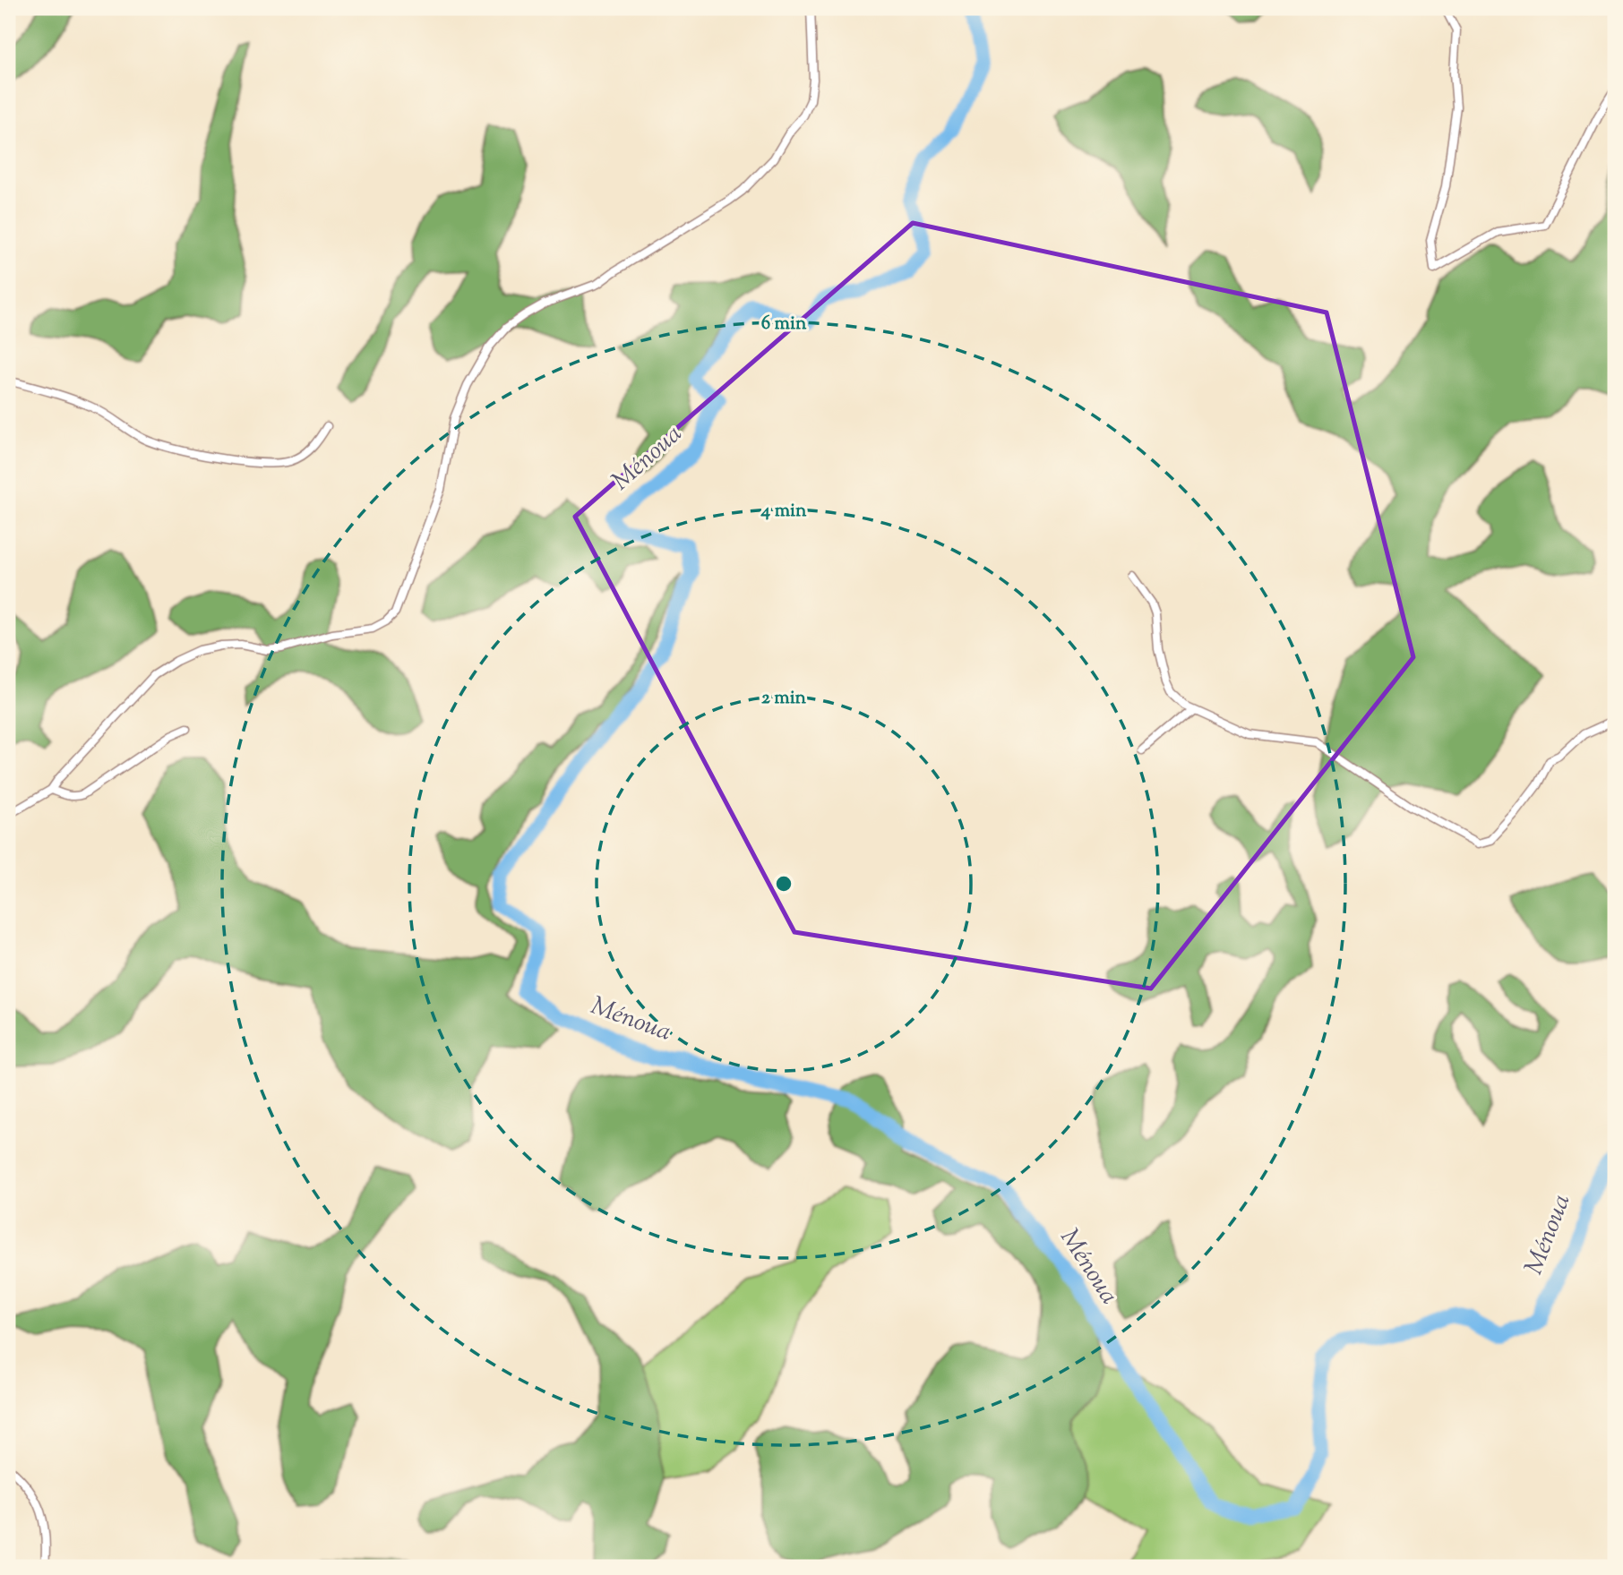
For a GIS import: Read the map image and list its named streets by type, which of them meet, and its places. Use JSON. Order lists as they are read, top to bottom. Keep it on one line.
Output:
{"water":["Ménoua"],"rings":["6 min","4 min","2 min"]}
